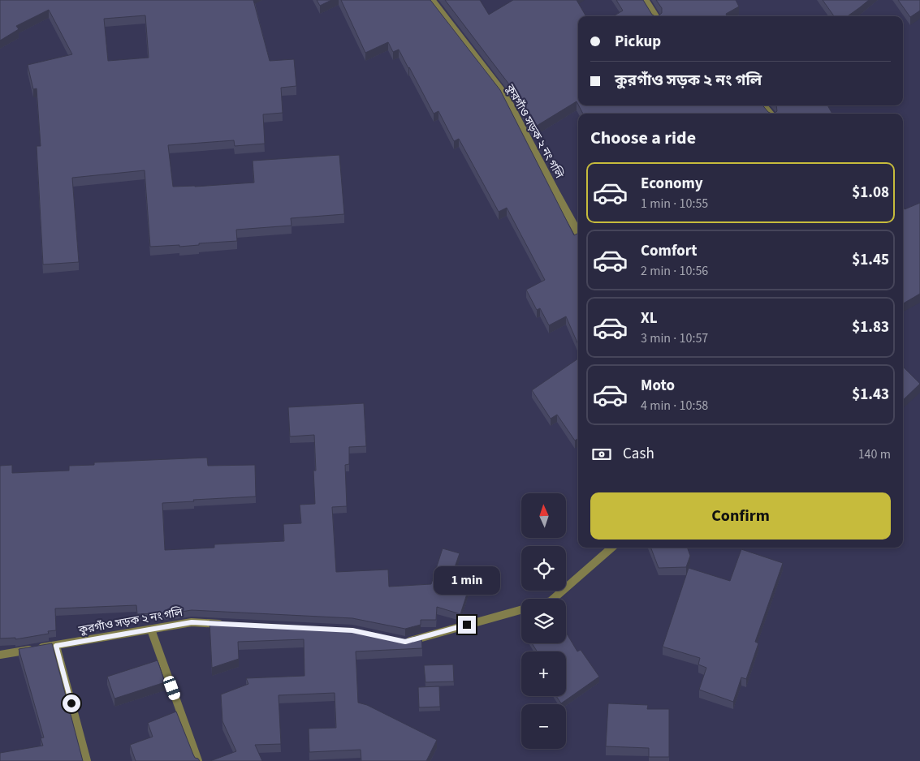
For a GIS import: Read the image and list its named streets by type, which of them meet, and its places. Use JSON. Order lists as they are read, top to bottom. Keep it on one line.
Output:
{"streets":{"street":["কুরগাঁও সড়ক ২ নং গলি"]},"north":"top","page":{"banner":["Pickup","কুরগাঁও সড়ক ২ নং গলি"],"heading":"Choose a ride","list":[{"name":"Economy","note":"1 min · 10:55","value":"$1.08"},{"name":"Comfort","note":"2 min · 10:56","value":"$1.45"},{"name":"XL","note":"3 min · 10:57","value":"$1.83"},{"name":"Moto","note":"4 min · 10:58","value":"$1.43"}],"pay":["Cash","140 m"],"buttons":"Confirm","map_buttons":["+","−"],"bubble":"1 min"}}
